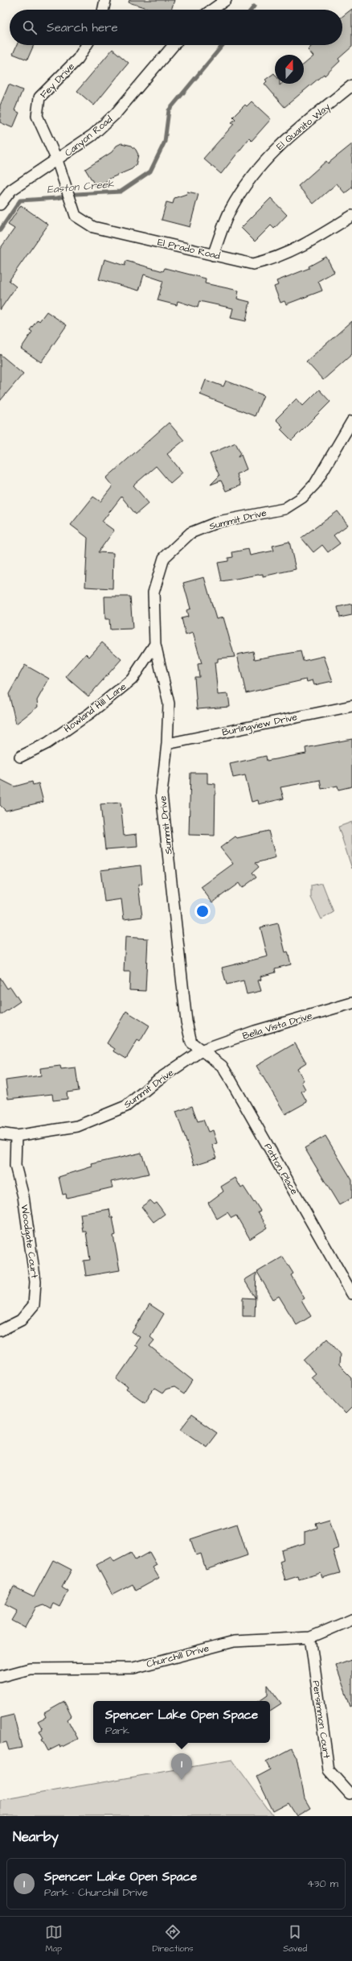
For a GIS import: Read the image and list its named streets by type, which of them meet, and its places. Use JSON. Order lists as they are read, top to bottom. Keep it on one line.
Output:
{"streets":{"street":["Fey Drive","El Quanito Way","Canyon Road","El Prado Road","Summit Drive","Howland Hill Lane","Burlingview Drive","Bella Vista Drive","Patton Place","Woodgate Court","Churchill Drive","Persimmon Court"]},"crossings":[["Fey Drive","Canyon Road"],["Fey Drive","El Prado Road"],["El Quanito Way","El Prado Road"],["Canyon Road","El Prado Road"],["Summit Drive","Howland Hill Lane"],["Summit Drive","Burlingview Drive"],["Summit Drive","Bella Vista Drive"],["Summit Drive","Patton Place"],["Summit Drive","Woodgate Court"],["Bella Vista Drive","Patton Place"],["Churchill Drive","Persimmon Court"]],"water":["Easton Creek"],"north":"top","page":{"search":"Search here","popup":["Spencer Lake Open Space","Park"],"pins":"1","heading":"Nearby","list":[{"mark":"1","name":"Spencer Lake Open Space","note":"Park · Churchill Drive","value":"430 m"}],"nav":["Map","Directions","Saved"]}}
